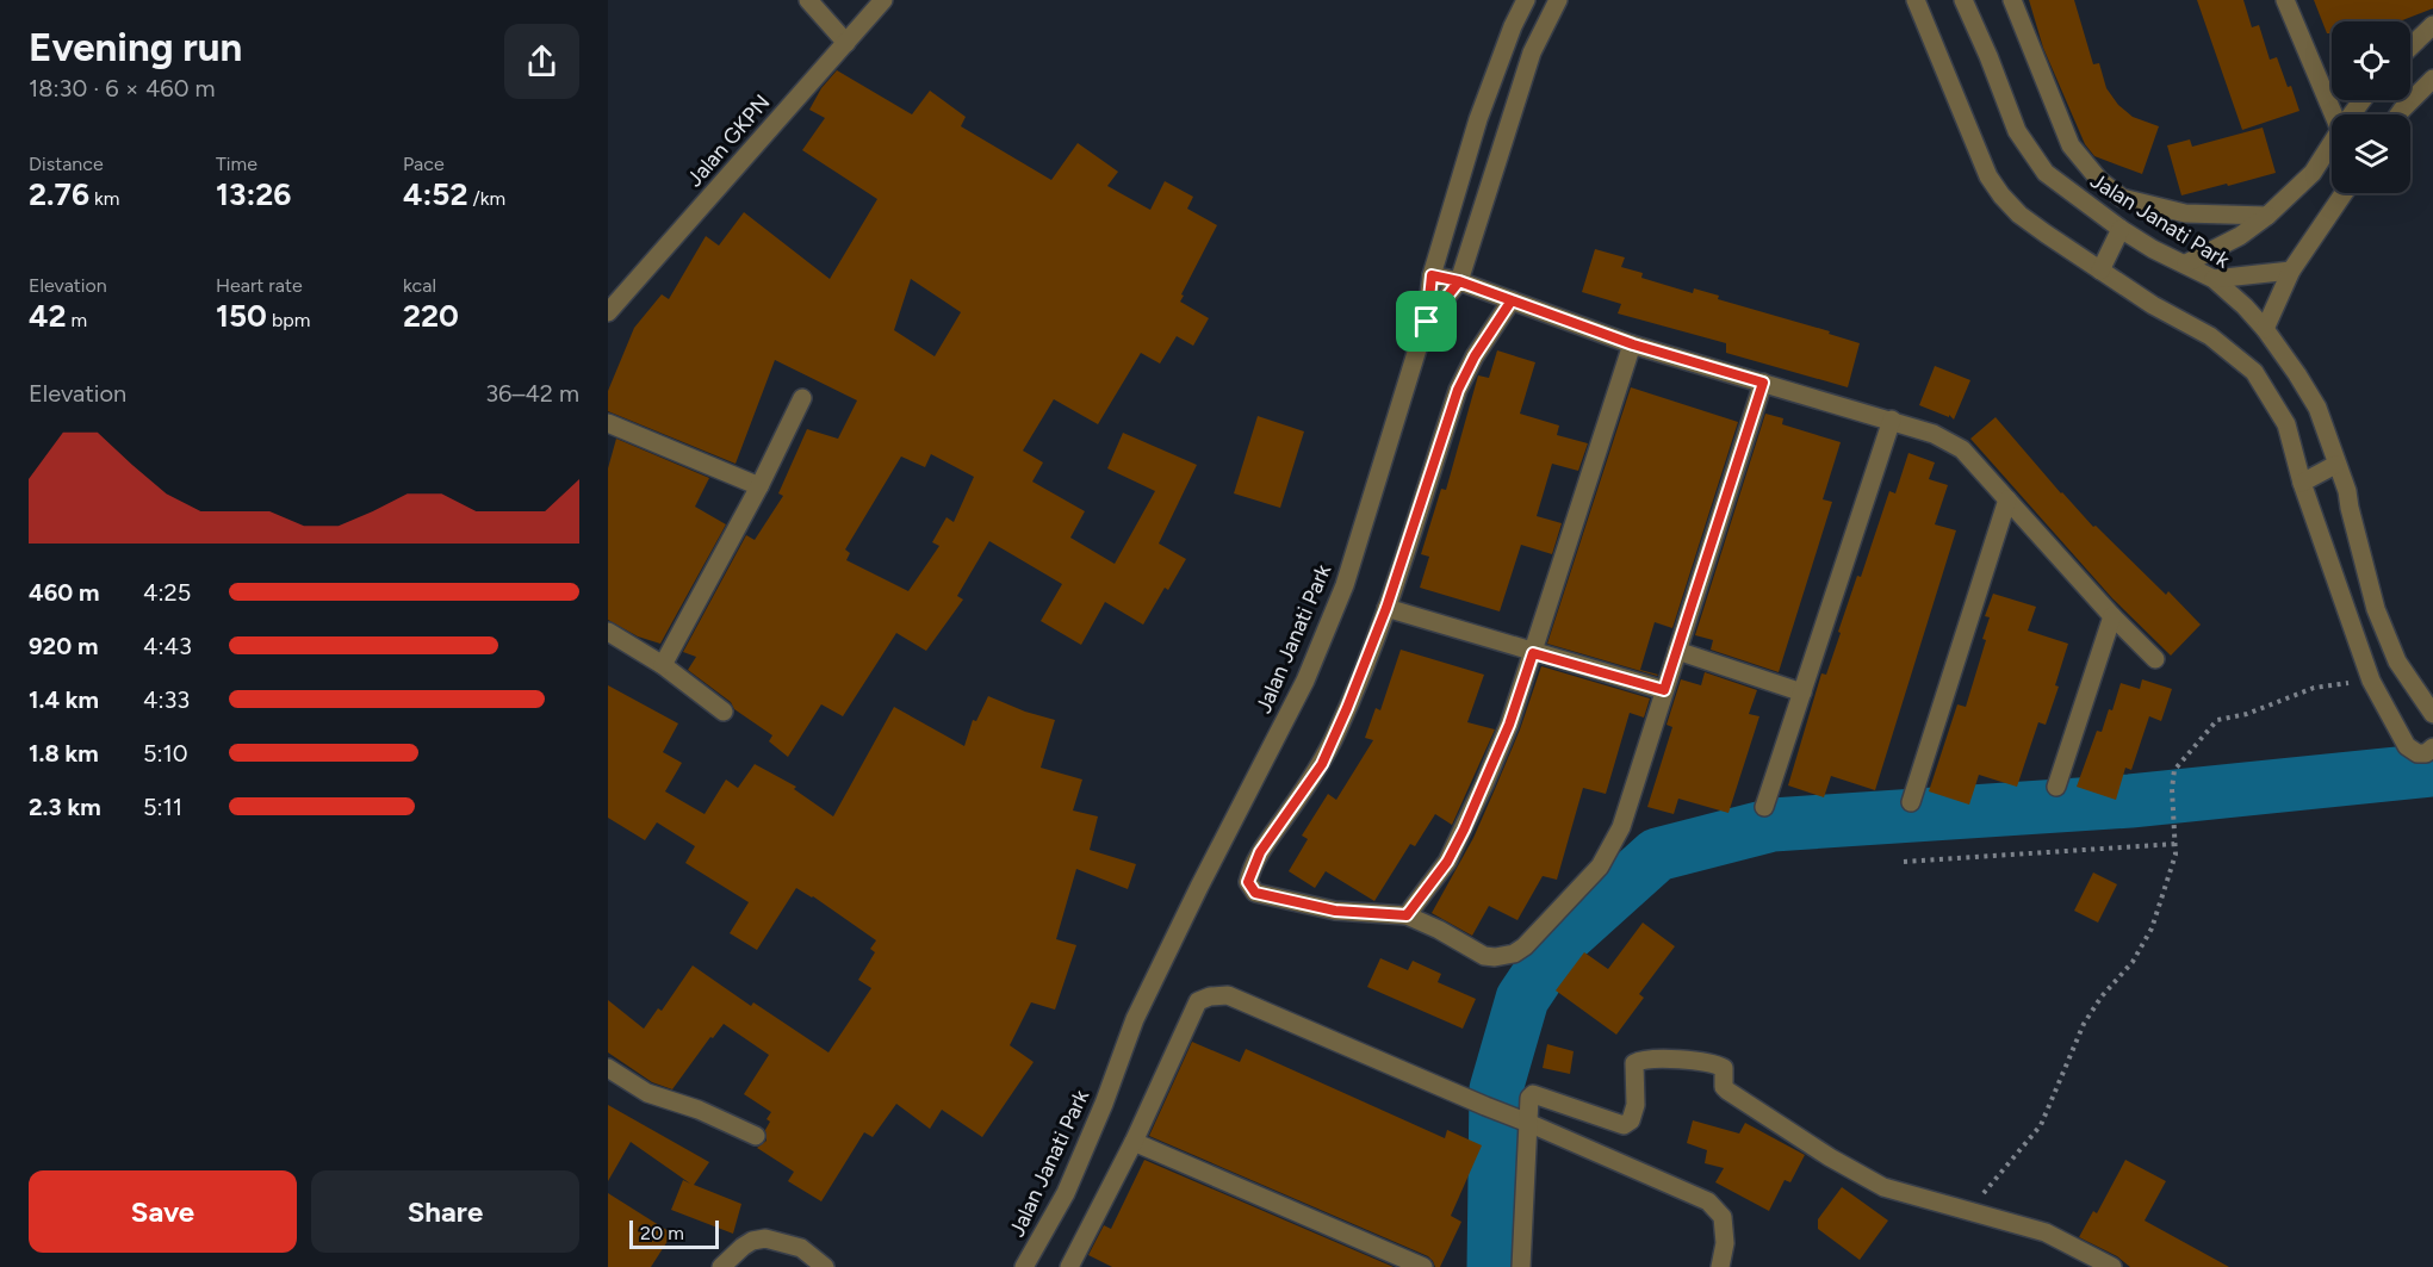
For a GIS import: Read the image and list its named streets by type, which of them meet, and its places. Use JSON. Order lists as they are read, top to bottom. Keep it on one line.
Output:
{"streets":{"street":["Jalan GKPN","Jalan Janati Park"]},"scale_bar":"20 m","page":{"heading":["Evening run","18:30 · 6 × 460 m"],"stats":[["Distance","2.76 km"],["Time","13:26"],["Pace","4:52 /km"],["Elevation","42 m"],["Heart rate","150 bpm"],["kcal","220"]],"chart":["Elevation","36–42 m"],"list":[{"name":"460 m","note":"4:25"},{"name":"920 m","note":"4:43"},{"name":"1.4 km","note":"4:33"},{"name":"1.8 km","note":"5:10"},{"name":"2.3 km","note":"5:11"}],"buttons":["Save","Share"],"scale":"20 m"}}
